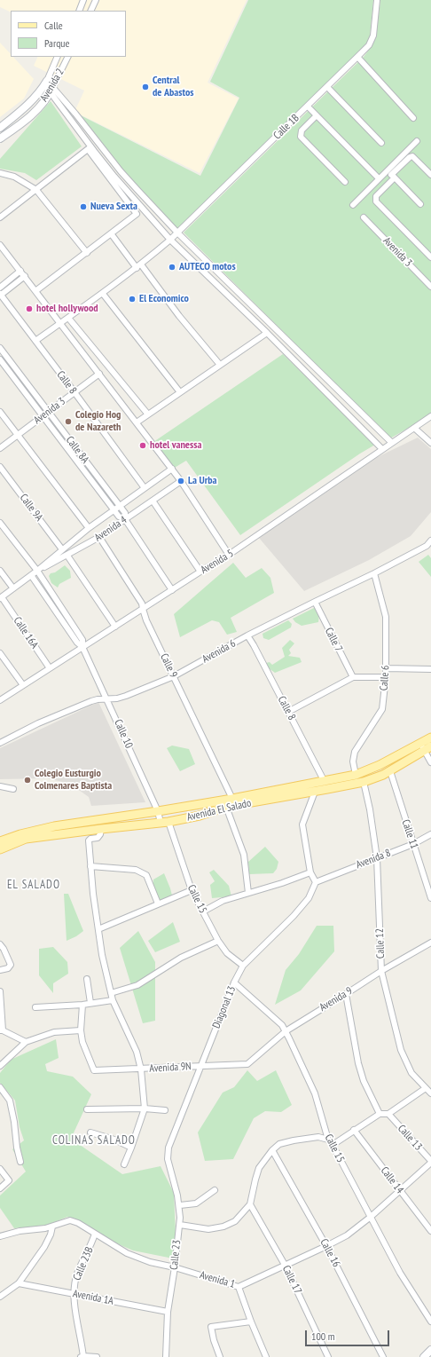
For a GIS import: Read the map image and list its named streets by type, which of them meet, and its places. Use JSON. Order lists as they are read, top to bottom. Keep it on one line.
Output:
{"streets":{"main road":["Avenida El Salado"],"street":["Avenida 2","Calle 1B","Avenida 3","Calle 8","Calle 8A","Calle 9A","Avenida 4","Avenida 5","Calle 16A","Calle 7","Avenida 6","Calle 9","Calle 6","Calle 10","Calle 11","Avenida 8","Calle 15","Calle 12","Avenida 9","Diagonal 13","Avenida 9N","Calle 13","Calle 14","Calle 16","Calle 23","Calle 23B","Avenida 1","Calle 17","Avenida 1A"]},"crossings":[["Calle 1B","Calle 8"],["Avenida 3","Calle 8"],["Avenida 3","Calle 8A"],["Calle 8","Avenida 4"],["Calle 8","Avenida 6"],["Calle 8","Avenida El Salado"],["Calle 8A","Avenida 4"],["Calle 8A","Avenida 5"],["Calle 9A","Avenida 4"],["Avenida 4","Calle 16A"],["Avenida 4","Calle 9"],["Avenida 4","Calle 10"],["Avenida 5","Calle 16A"],["Avenida 5","Calle 9"],["Avenida 5","Calle 10"],["Calle 7","Avenida 6"],["Avenida 6","Calle 9"],["Avenida 6","Calle 6"],["Avenida 6","Calle 10"],["Calle 9","Avenida El Salado"],["Calle 6","Avenida El Salado"],["Calle 10","Avenida El Salado"],["Calle 10","Calle 15"],["Avenida El Salado","Calle 11"],["Avenida El Salado","Calle 15"],["Avenida El Salado","Calle 12"],["Calle 11","Avenida 8"],["Avenida 8","Calle 12"],["Avenida 8","Diagonal 13"],["Calle 15","Avenida 9"],["Calle 15","Diagonal 13"],["Calle 15","Avenida 1"],["Calle 12","Avenida 9"],["Avenida 9","Avenida 9N"],["Diagonal 13","Avenida 9N"],["Diagonal 13","Calle 23"],["Calle 13","Avenida 1"],["Calle 14","Avenida 1"],["Calle 16","Avenida 1"],["Calle 23","Avenida 1"],["Calle 23","Avenida 1A"],["Calle 23B","Avenida 1"],["Calle 23B","Avenida 1A"],["Avenida 1","Calle 17"]],"districts":["EL SALADO","COLINAS SALADO"],"places":["Central de Abastos","Nueva Sexta","AUTECO motos","El Economico","hotel hollywood","Colegio Hog de Nazareth","hotel vanessa","La Urba","Colegio Eusturgio Colmenares Baptista"],"legend":["Calle","Parque"],"scale_bar":"100 m"}
